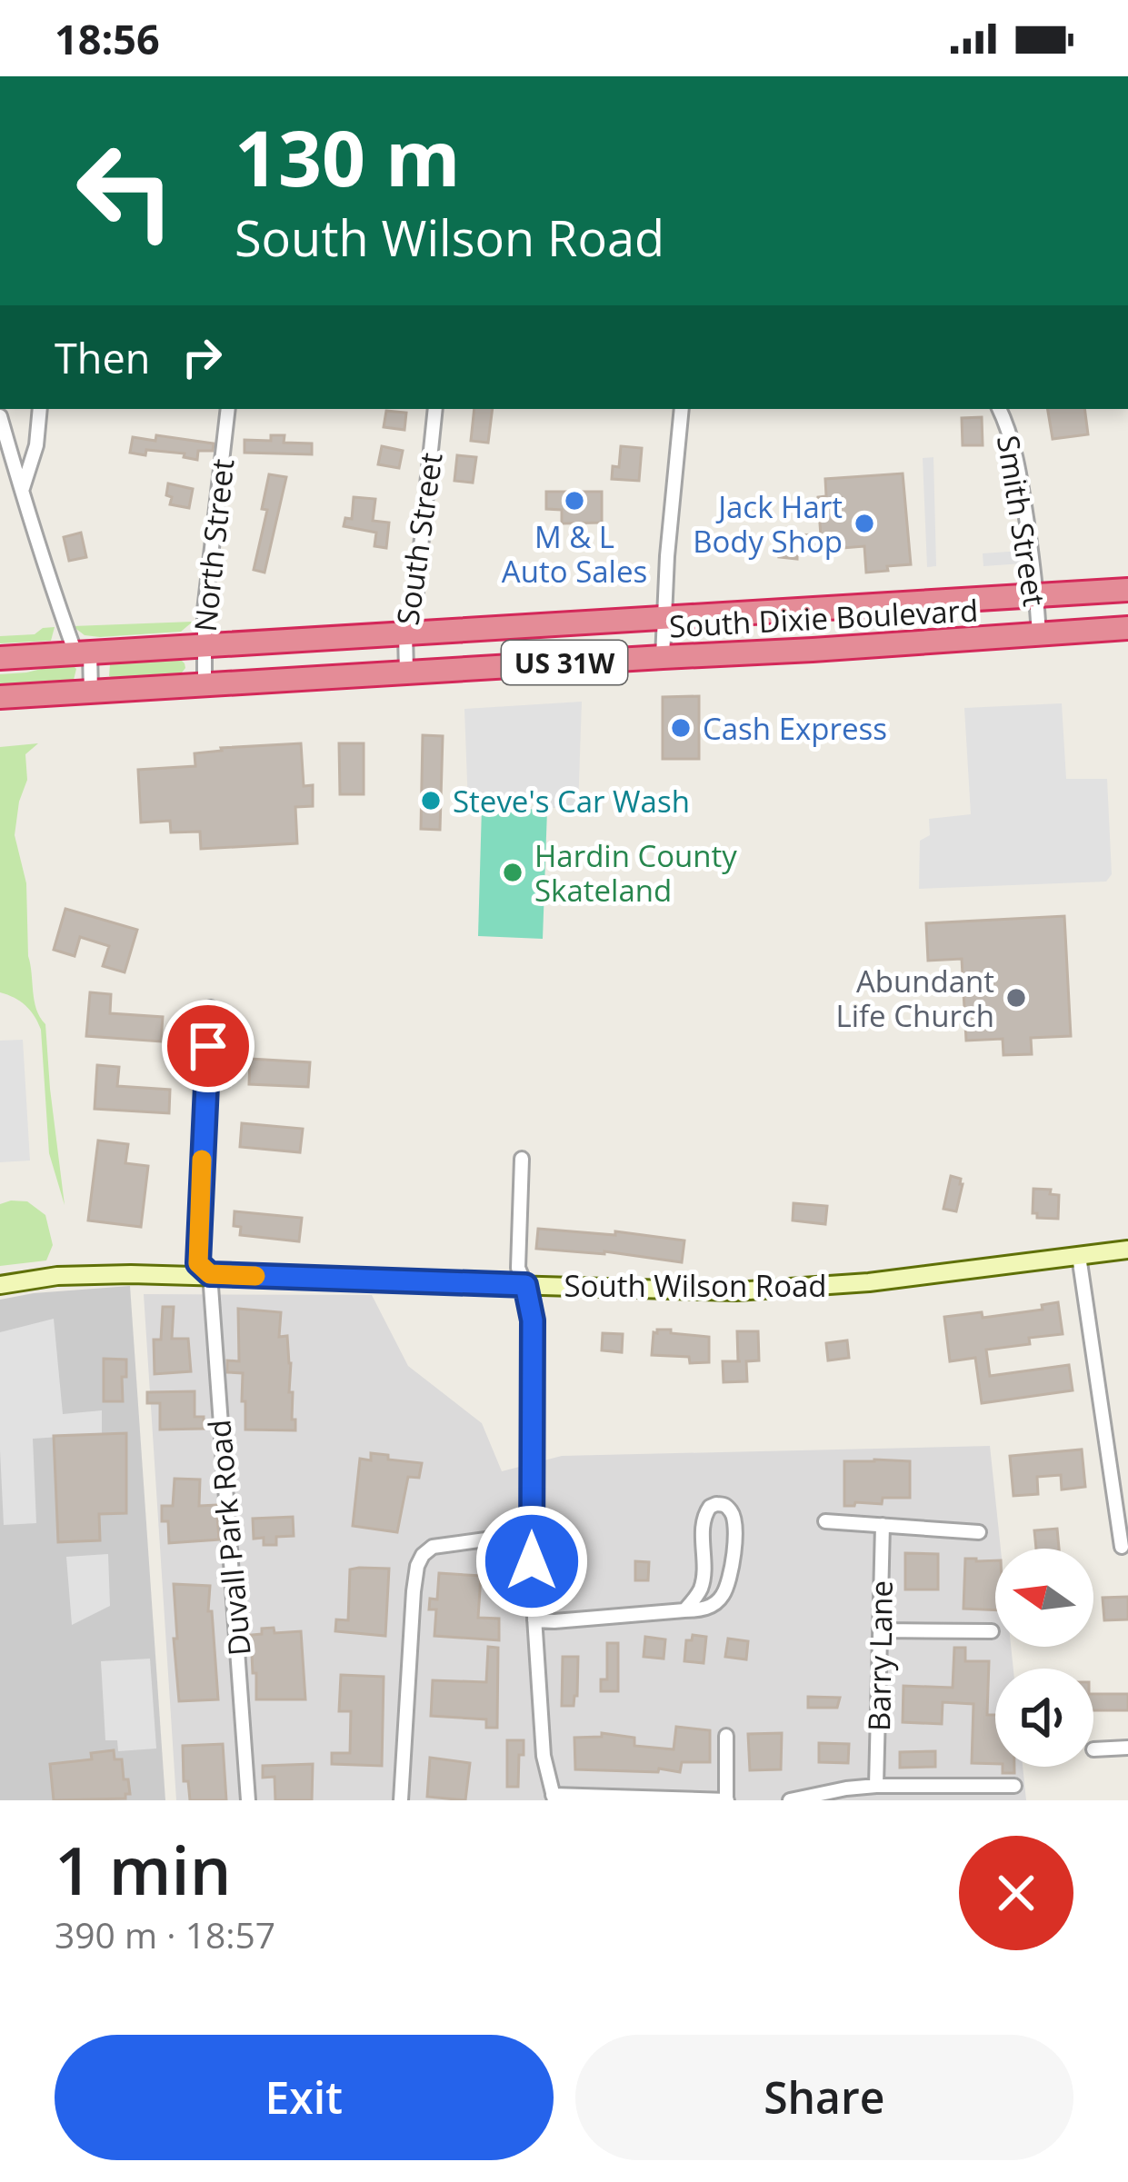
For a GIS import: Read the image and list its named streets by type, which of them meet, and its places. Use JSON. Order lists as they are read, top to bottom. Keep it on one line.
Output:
{"streets":{"highway":["South Dixie Boulevard","US 31W"],"main road":["South Wilson Road"],"street":["Smith Street","South Street","North Street","Duvall Park Road","Barry Lane"]},"crossings":[["Smith Street","South Dixie Boulevard"],["South Street","South Dixie Boulevard"],["North Street","South Dixie Boulevard"],["South Wilson Road","Duvall Park Road"]],"places":["M & L Auto Sales","Jack Hart Body Shop","Cash Express","Steve's Car Wash","Hardin County Skateland","Abundant Life Church"],"north":"left","page":{"status":"18:56","turn":["130 m","South Wilson Road"],"then":"Then","heading":["1 min","390 m · 18:57"],"buttons":["Exit","Share"]}}
